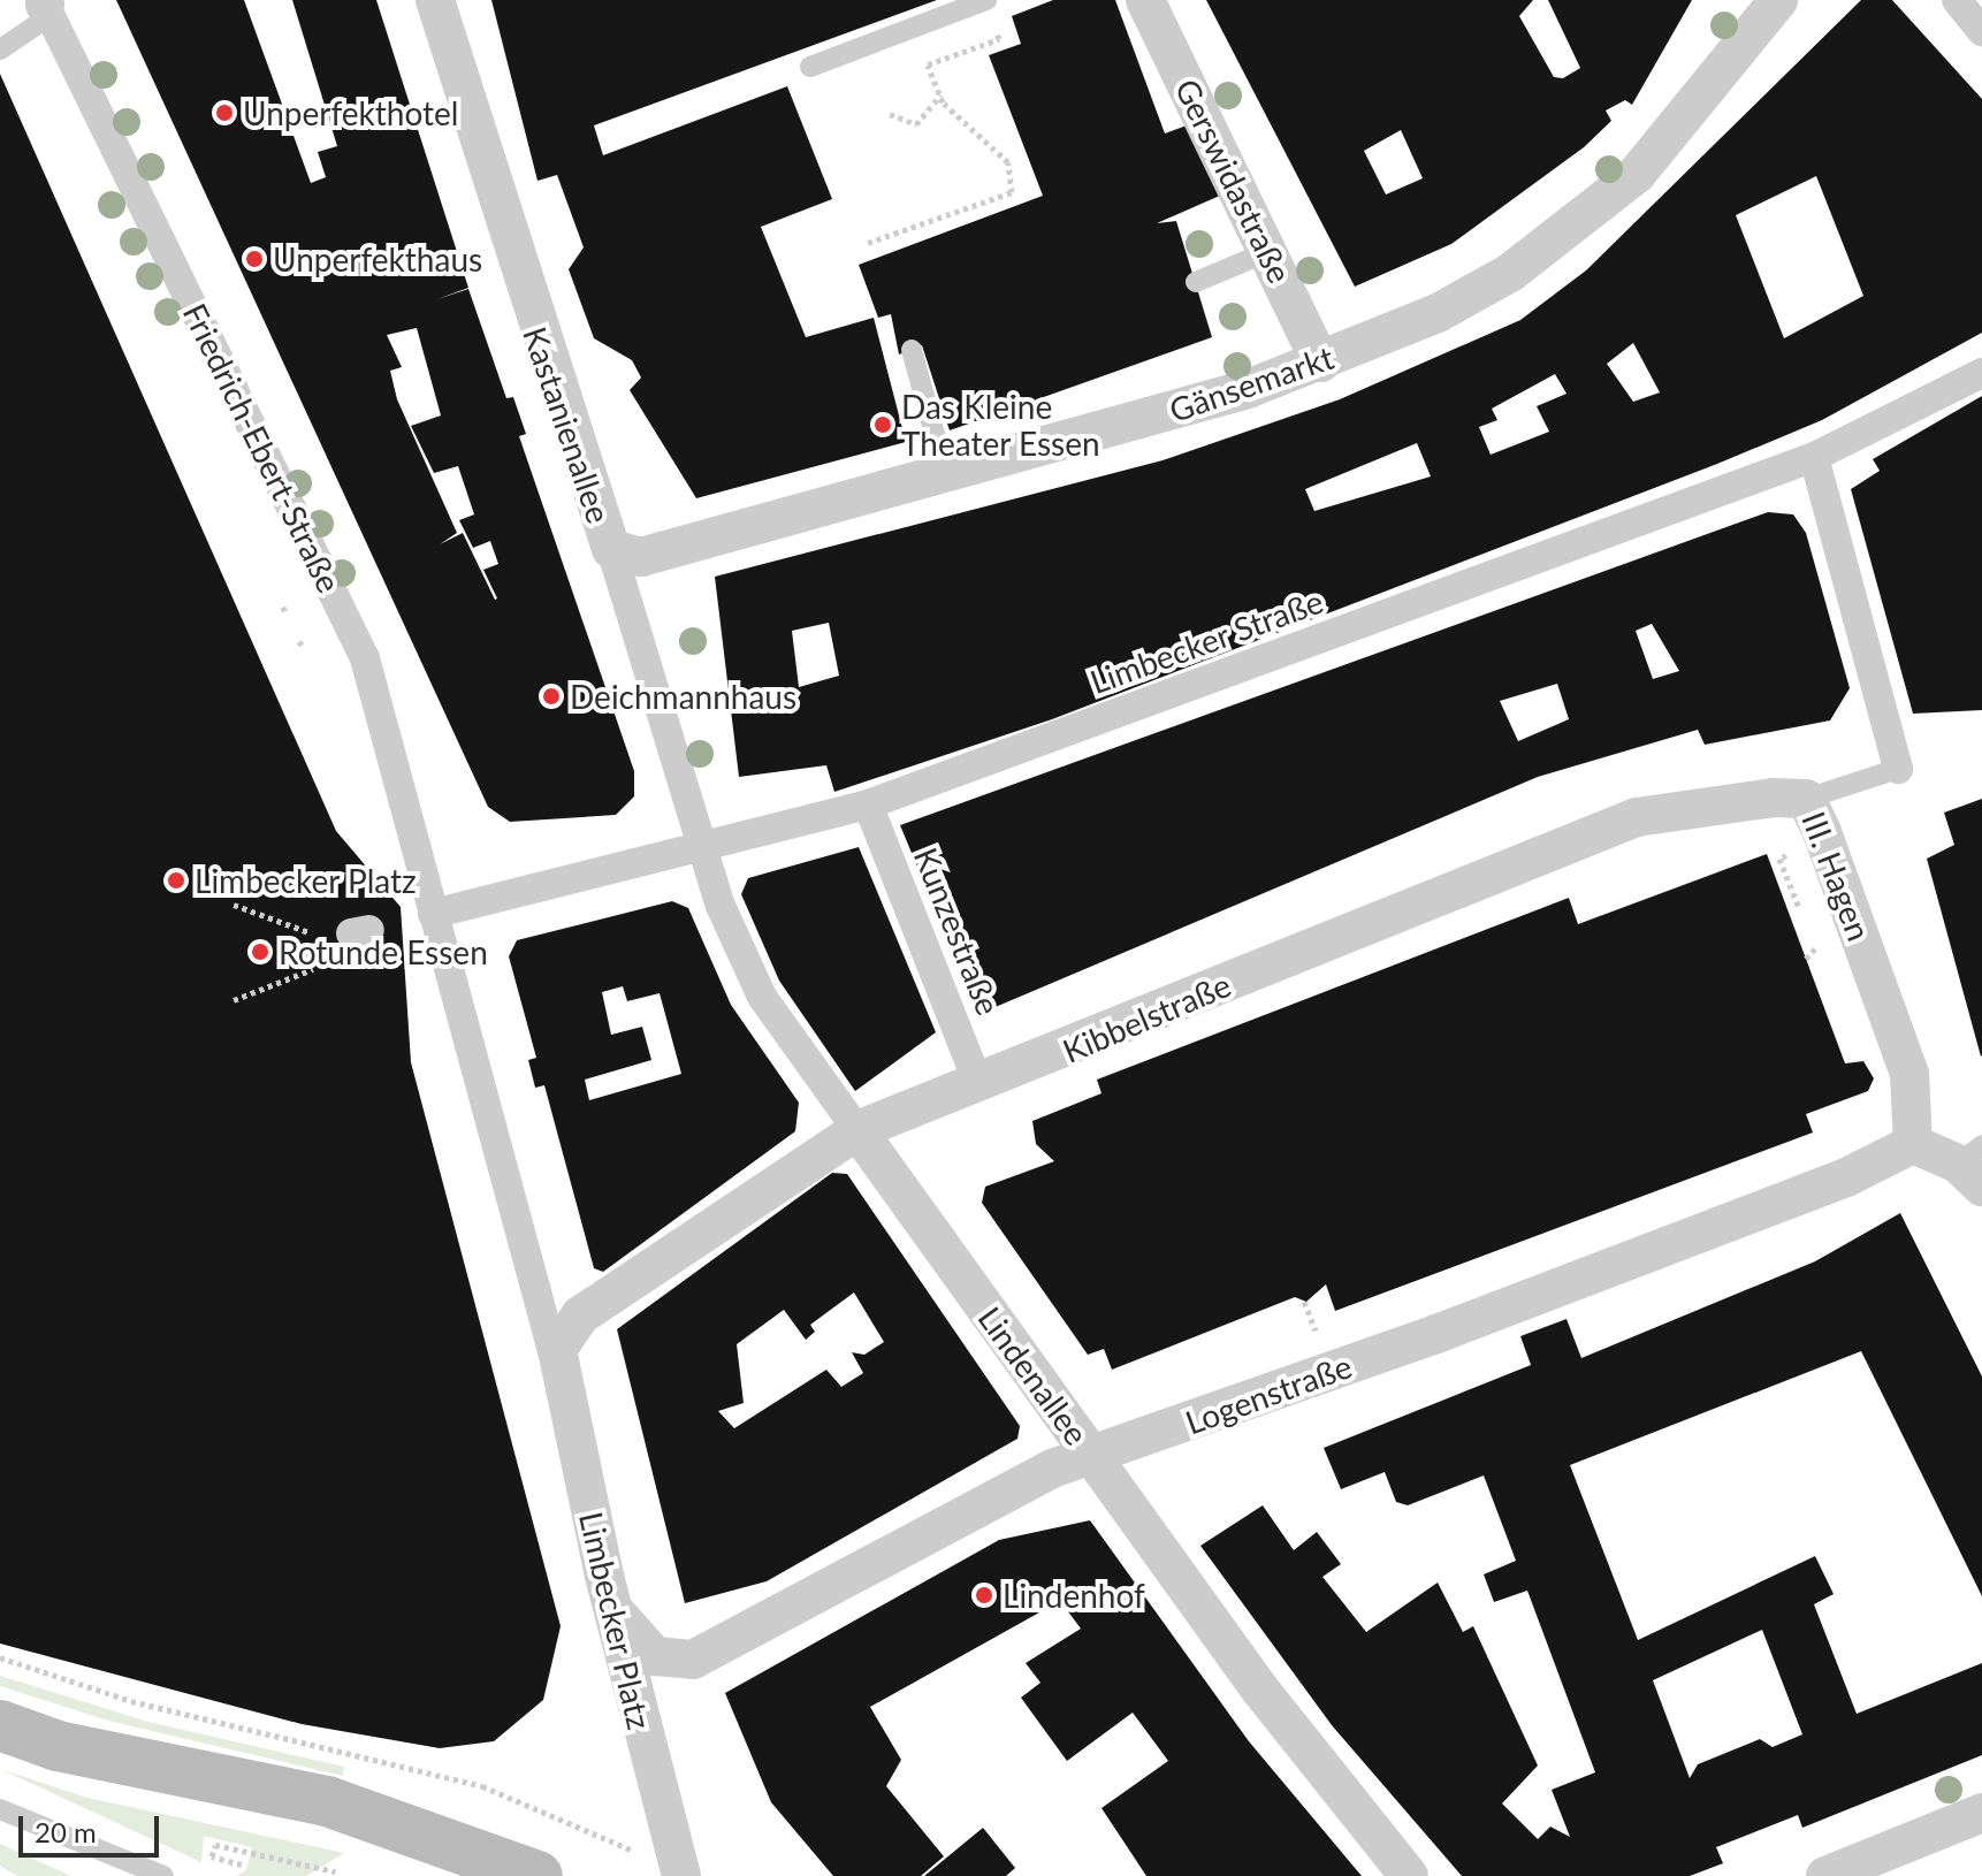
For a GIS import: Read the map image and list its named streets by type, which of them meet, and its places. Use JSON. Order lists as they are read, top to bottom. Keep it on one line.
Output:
{"streets":{"street":["Gerswidastraße","Gänsemarkt","Kastanienallee","Friedrich-Ebert-Straße","Limbecker Straße","III. Hagen","Kunzestraße","Kibbelstraße","Lindenallee","Logenstraße","Limbecker Platz"]},"crossings":[["Gerswidastraße","Gänsemarkt"],["Gänsemarkt","Kastanienallee"],["Kastanienallee","Limbecker Straße"],["Kastanienallee","Lindenallee"],["Friedrich-Ebert-Straße","Limbecker Straße"],["Friedrich-Ebert-Straße","Kibbelstraße"],["Friedrich-Ebert-Straße","Limbecker Platz"],["Limbecker Straße","III. Hagen"],["Limbecker Straße","Kunzestraße"],["Limbecker Straße","Lindenallee"],["III. Hagen","Kibbelstraße"],["III. Hagen","Logenstraße"],["Kunzestraße","Kibbelstraße"],["Kibbelstraße","Lindenallee"],["Kibbelstraße","Limbecker Platz"],["Lindenallee","Logenstraße"],["Logenstraße","Limbecker Platz"]],"places":["Unperfekthotel","Unperfekthaus","Das Kleine Theater Essen","Deichmannhaus","Limbecker Platz","Rotunde Essen","Lindenhof"],"scale_bar":"20 m"}
